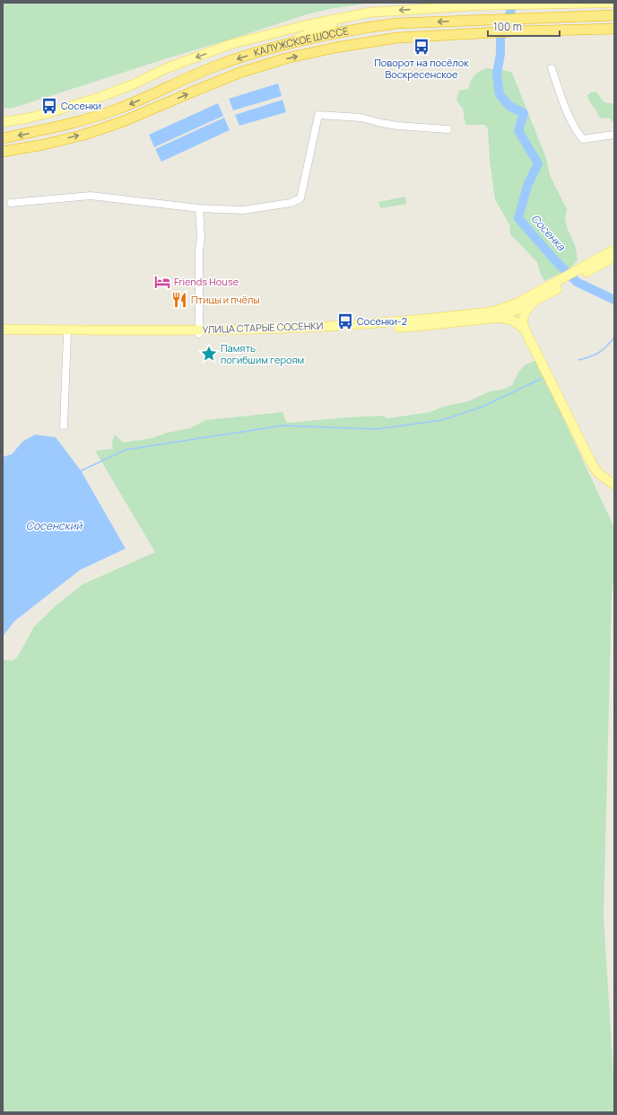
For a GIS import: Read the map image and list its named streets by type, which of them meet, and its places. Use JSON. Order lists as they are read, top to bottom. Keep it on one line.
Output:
{"streets":{"highway":["КАЛУЖСКОЕ ШОССЕ"],"main road":["УЛИЦА СТАРЫЕ СОСЕНКИ"]},"water":["Сосенка","Сосенский"],"places":{"bus stop":["Поворот на посёлок Воскресенское","Сосенки","Сосенки-2"],"hotel":["Friends House"],"restaurant":["Птицы и пчёлы"],"place":["Память погибшим героям"]},"scale_bar":"100 m"}
